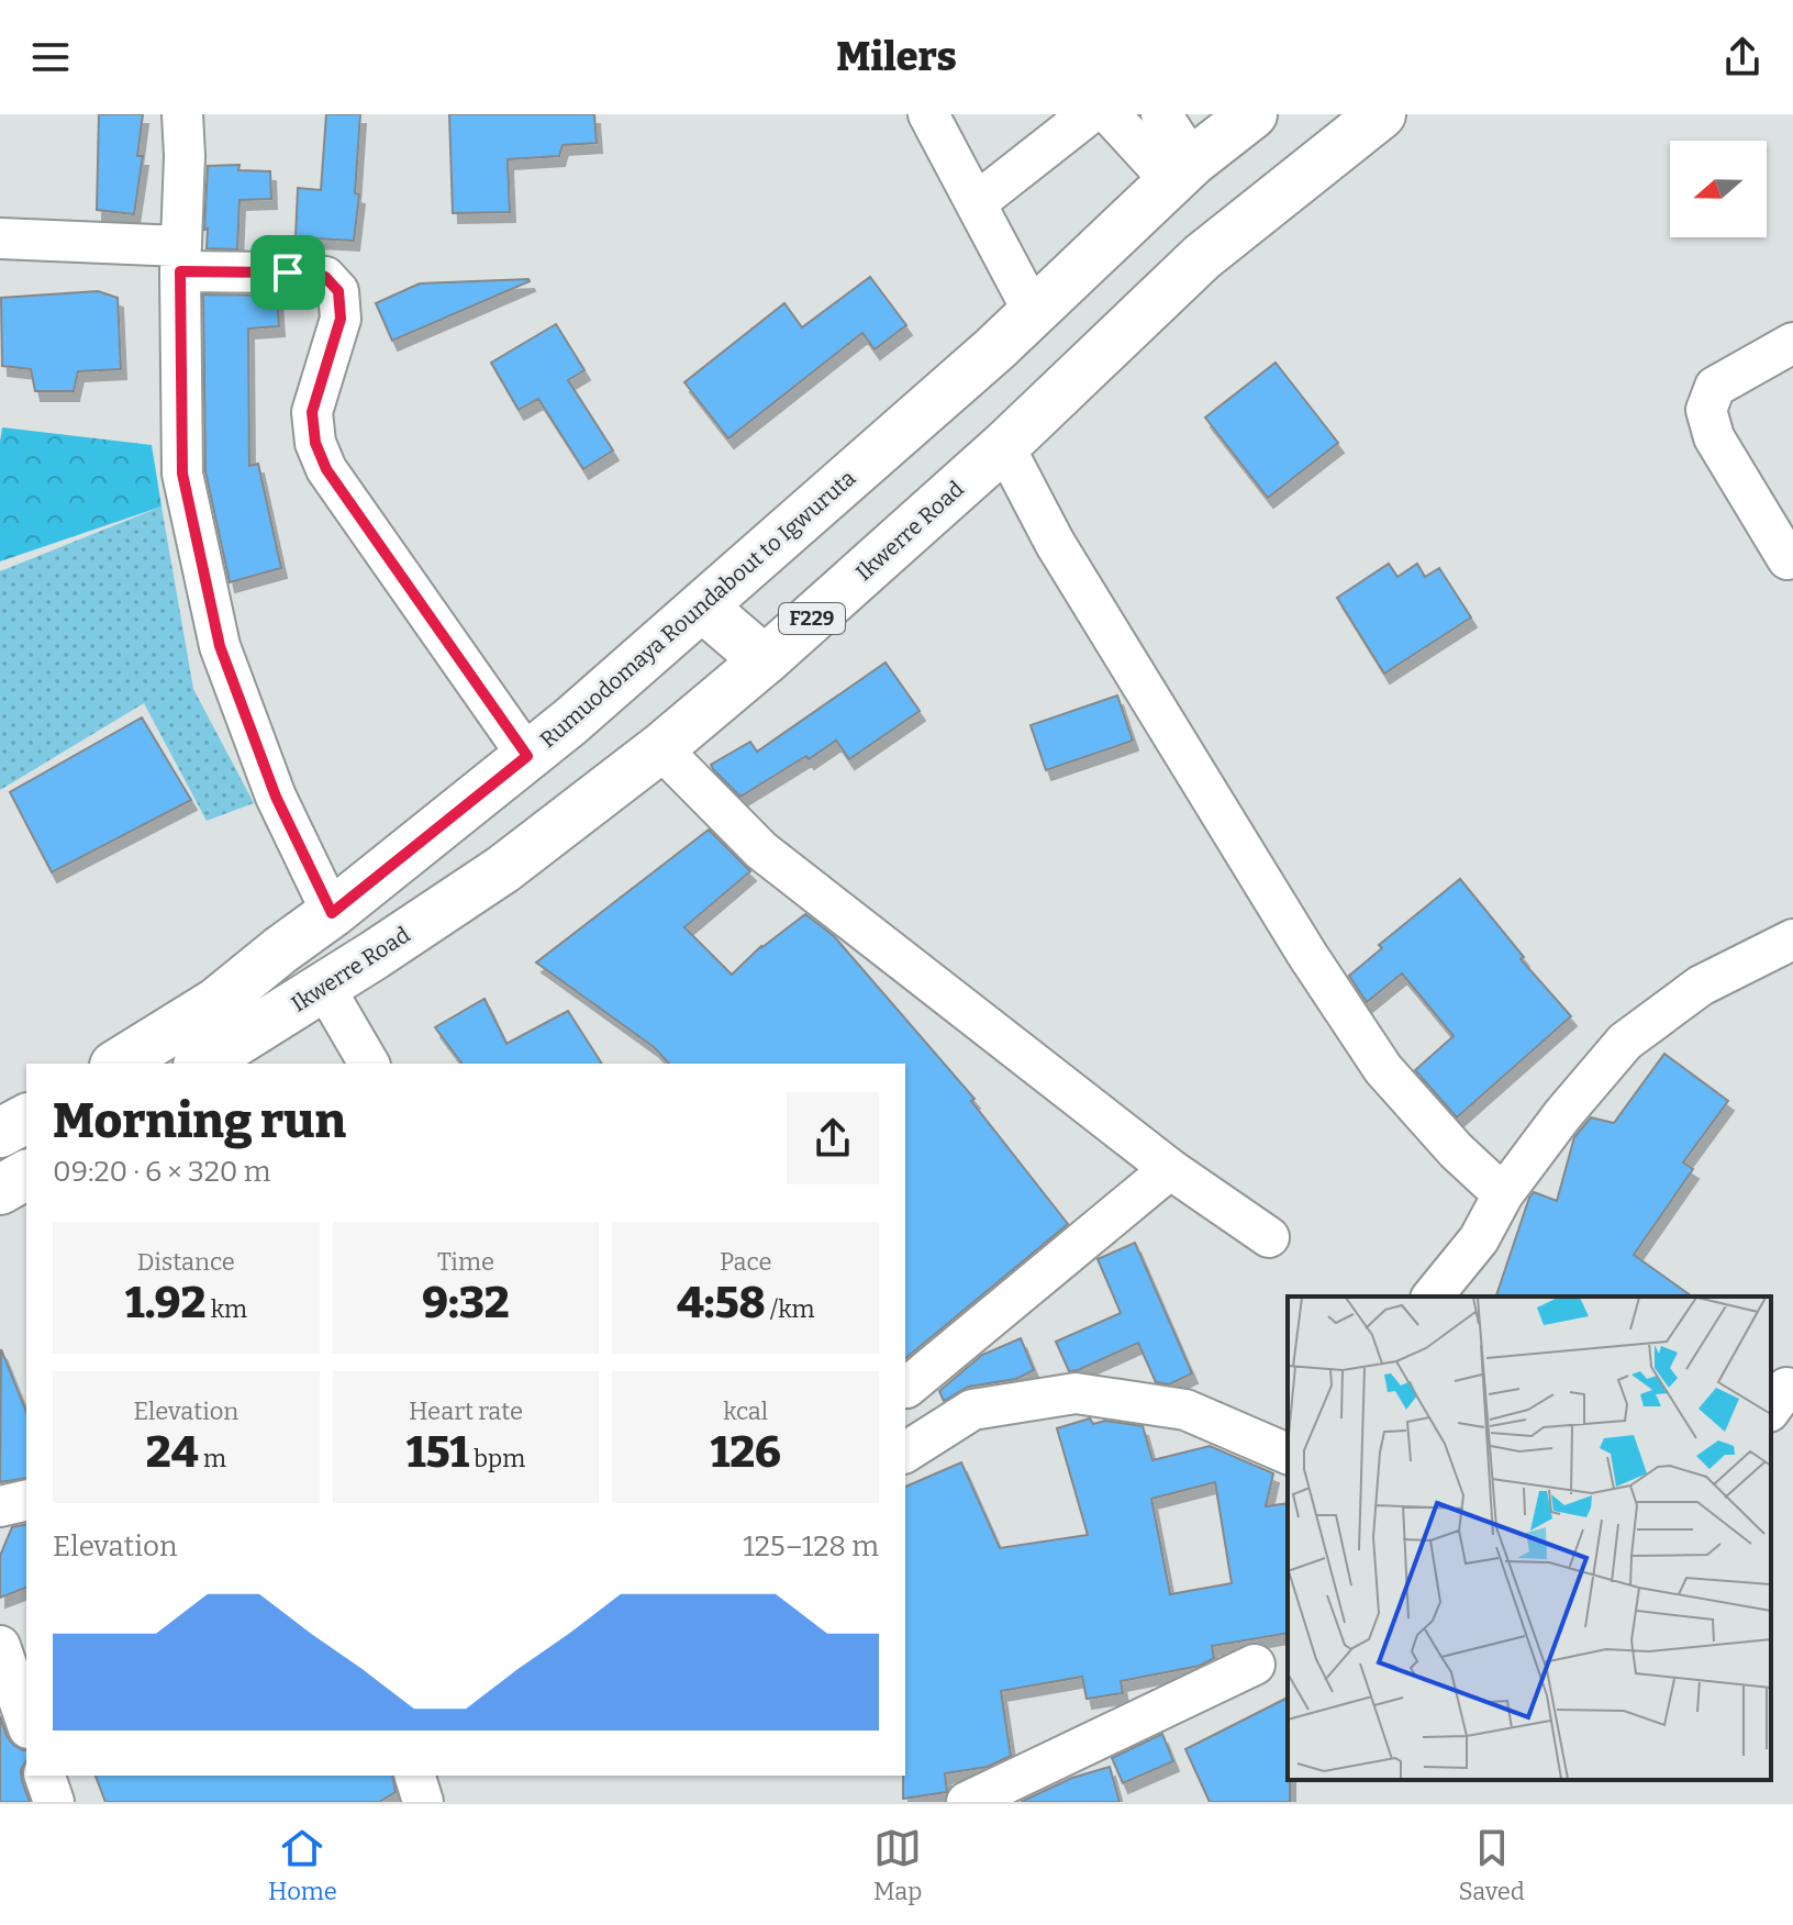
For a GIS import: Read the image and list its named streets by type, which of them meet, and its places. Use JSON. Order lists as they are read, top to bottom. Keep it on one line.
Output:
{"streets":{"main road":["Ikwerre Road","Rumuodomaya Roundabout to Igwuruta","F229"]},"north":"left","page":{"header":"Milers","heading":["Morning run","09:20 · 6 × 320 m"],"stats":[["Distance","1.92 km"],["Time","9:32"],["Pace","4:58 /km"],["Elevation","24 m"],["Heart rate","151 bpm"],["kcal","126"]],"chart":["Elevation","125–128 m"],"tabs":["Home","Map","Saved"]}}
